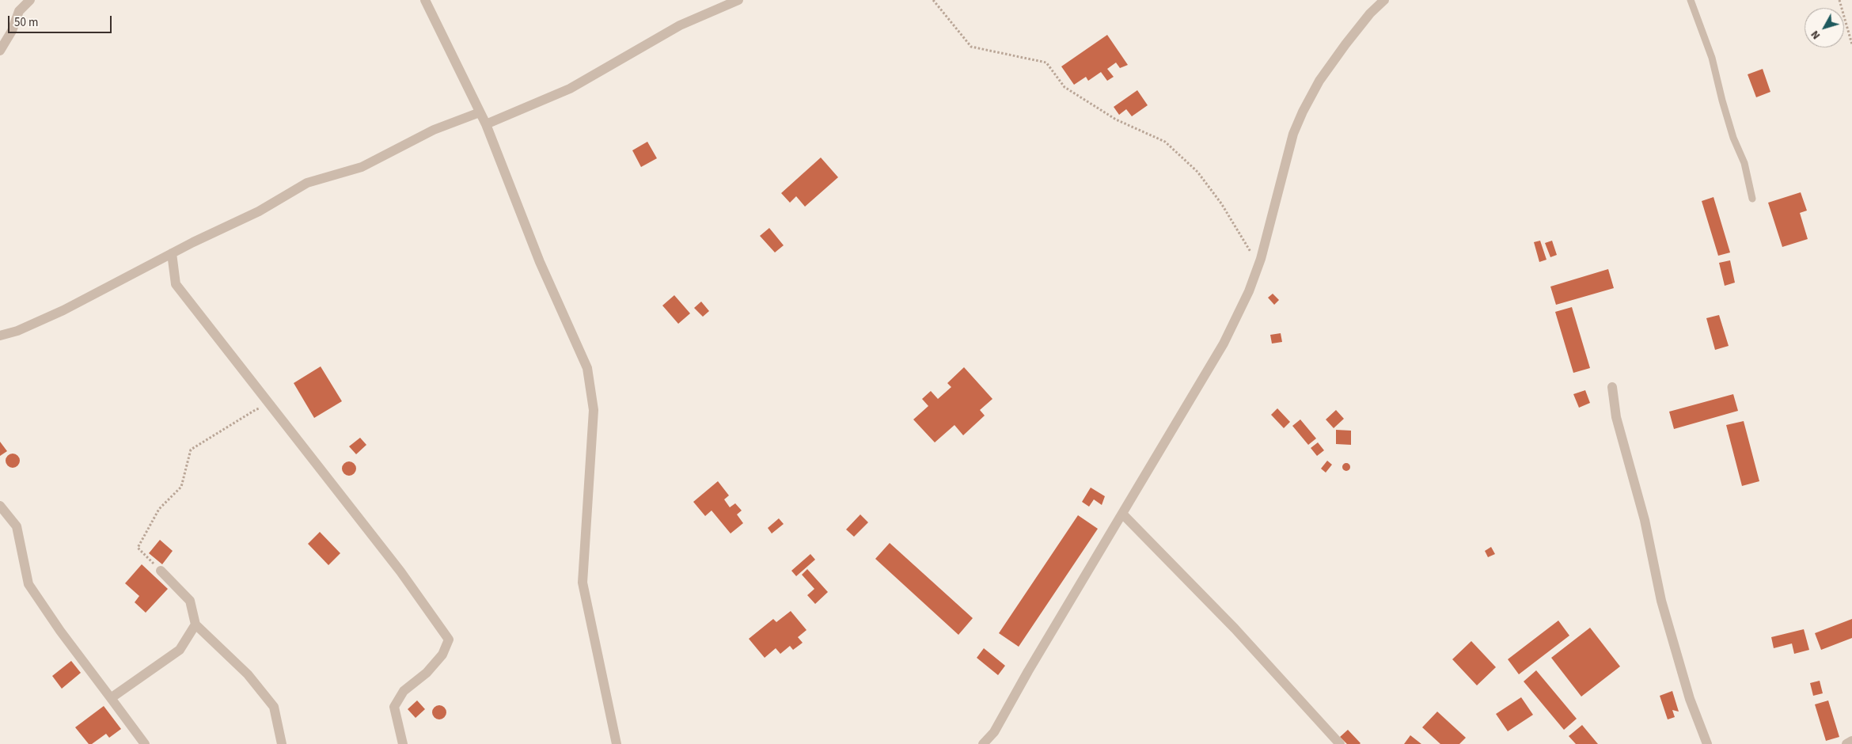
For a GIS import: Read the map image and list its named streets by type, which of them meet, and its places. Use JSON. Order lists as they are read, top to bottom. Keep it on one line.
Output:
{"scale_bar":"50 m","north":"bottom left"}
